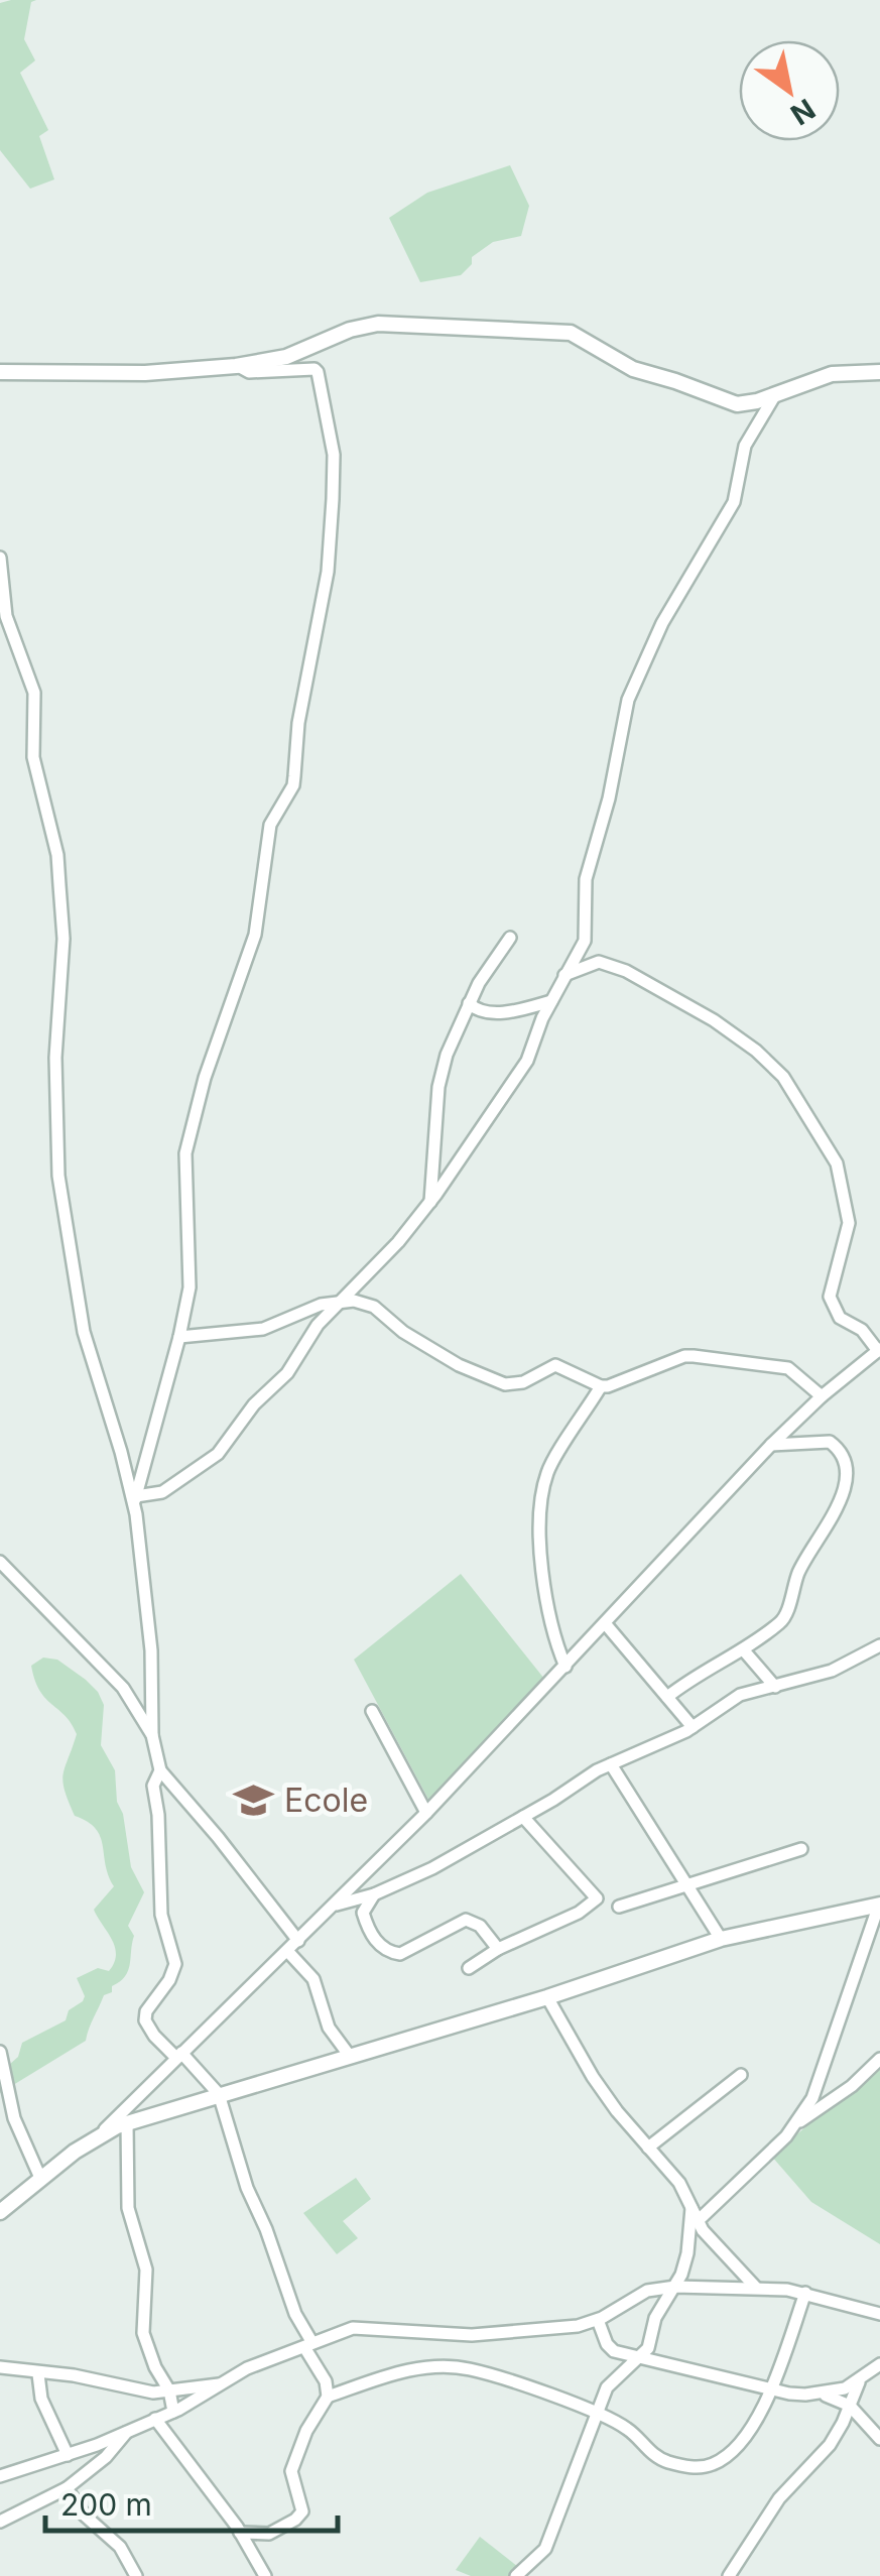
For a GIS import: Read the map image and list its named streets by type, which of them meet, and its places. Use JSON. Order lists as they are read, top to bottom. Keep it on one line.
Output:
{"places":{"school or university":["Ecole"]},"scale_bar":"200 m","north":"bottom right"}
